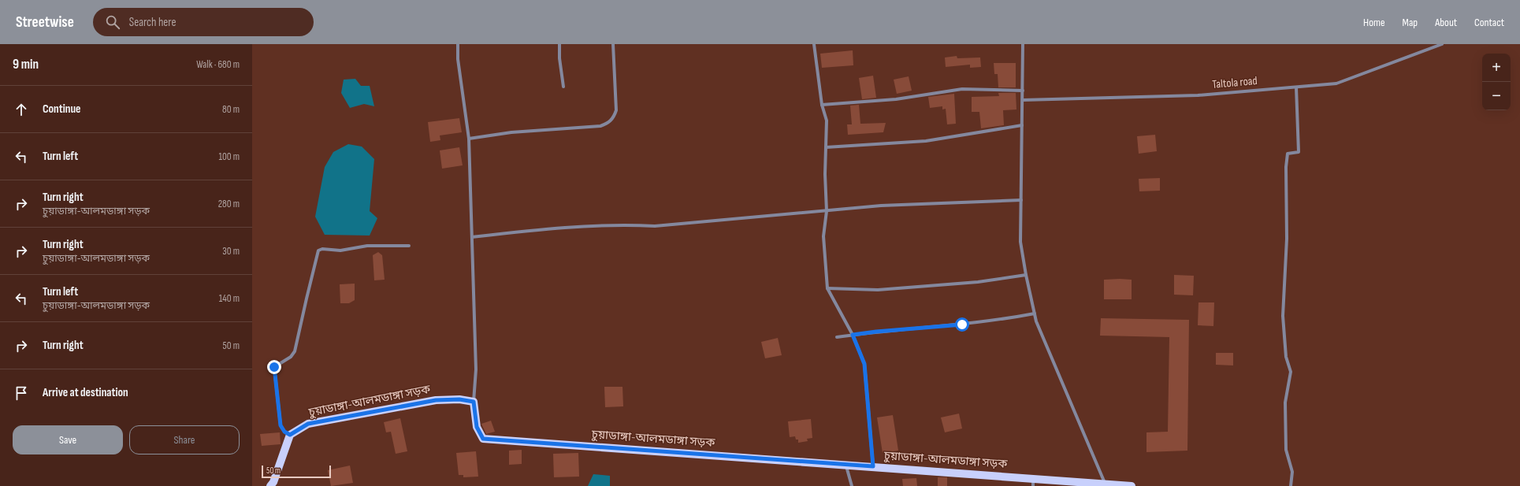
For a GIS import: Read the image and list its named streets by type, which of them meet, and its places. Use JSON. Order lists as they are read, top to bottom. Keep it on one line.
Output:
{"streets":{"main road":["চুয়াডাঙ্গা-আলমডাঙ্গা সড়ক"],"street":["Taltola road"]},"scale_bar":"50 m","page":{"header":"Streetwise","search":"Search here","nav":["Home","Map","About","Contact"],"heading":["9 min","Walk · 680 m"],"map_buttons":["+","−"],"list":[["Continue","80 m"],["Turn left","100 m"],["Turn right","চুয়াডাঙ্গা-আলমডাঙ্গা সড়ক","280 m"],["Turn right","চুয়াডাঙ্গা-আলমডাঙ্গা সড়ক","30 m"],["Turn left","চুয়াডাঙ্গা-আলমডাঙ্গা সড়ক","140 m"],["Turn right","50 m"],"Arrive at destination"],"buttons":["Save","Share"],"scale":"50 m"}}
